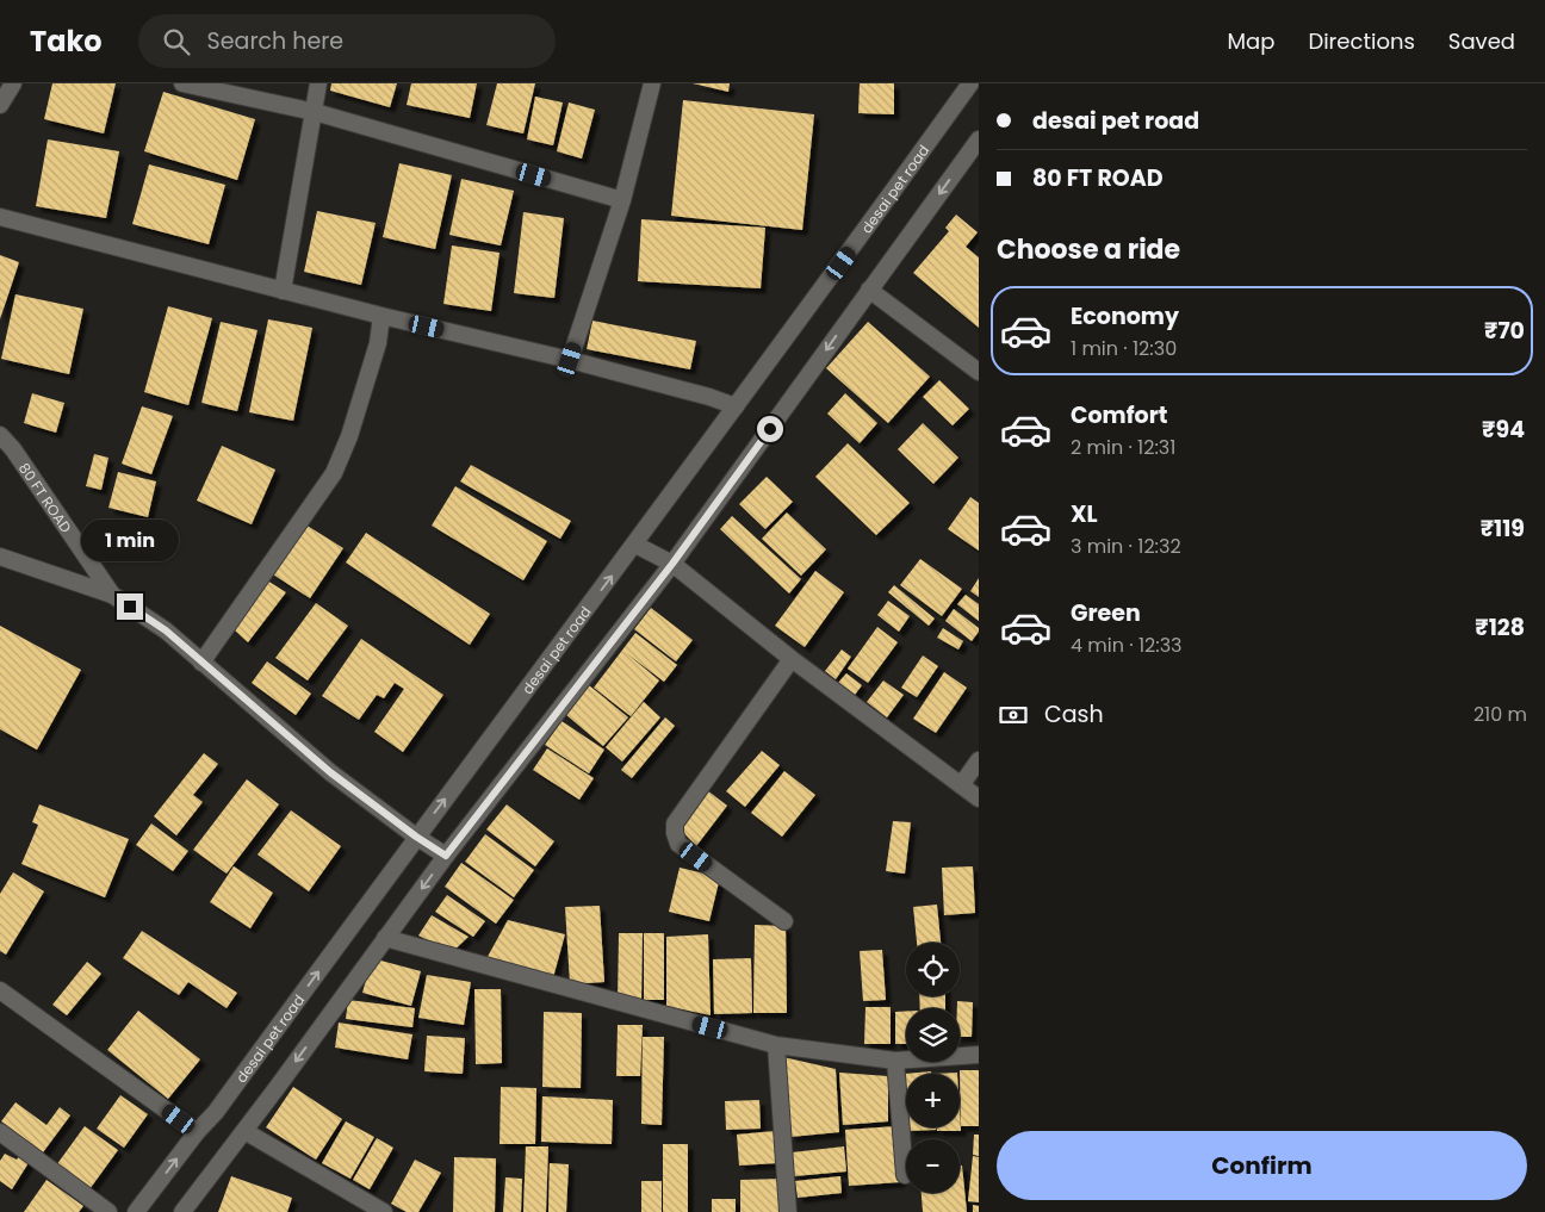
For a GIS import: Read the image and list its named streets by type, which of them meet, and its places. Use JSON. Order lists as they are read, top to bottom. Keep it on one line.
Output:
{"streets":{"street":["desai pet road","80 FT ROAD"]},"crossings":[["desai pet road","80 FT ROAD"]],"page":{"header":"Tako","search":"Search here","nav":["Map","Directions","Saved"],"banner":["desai pet road","80 FT ROAD"],"heading":"Choose a ride","list":[{"name":"Economy","note":"1 min · 12:30","value":"₹70"},{"name":"Comfort","note":"2 min · 12:31","value":"₹94"},{"name":"XL","note":"3 min · 12:32","value":"₹119"},{"name":"Green","note":"4 min · 12:33","value":"₹128"}],"bubble":"1 min","pay":["Cash","210 m"],"map_buttons":["+","−"],"buttons":"Confirm"}}
